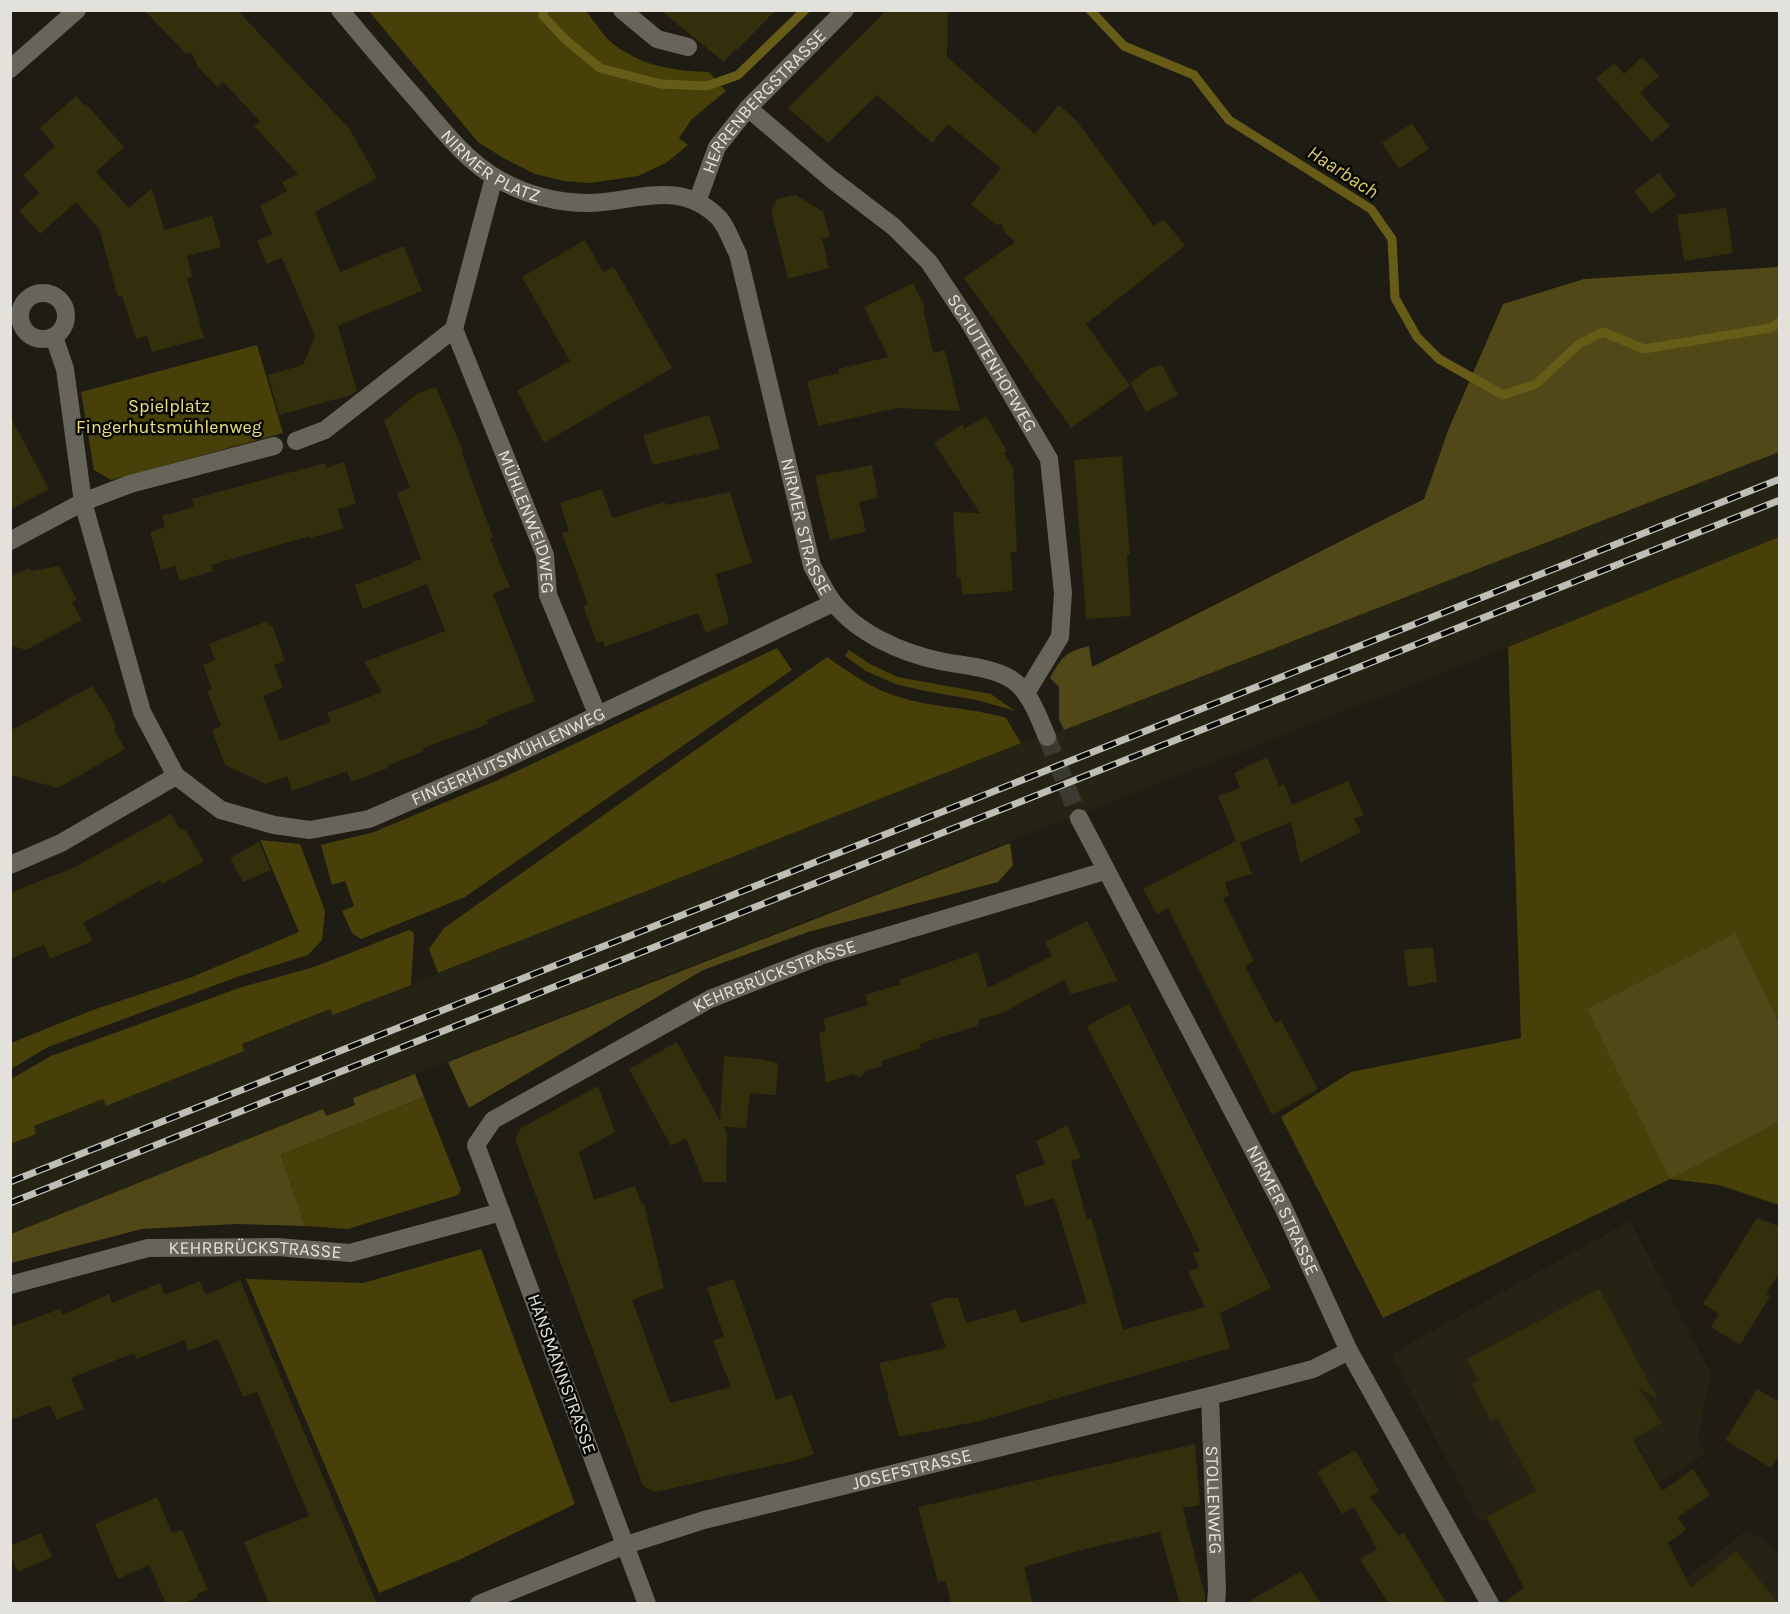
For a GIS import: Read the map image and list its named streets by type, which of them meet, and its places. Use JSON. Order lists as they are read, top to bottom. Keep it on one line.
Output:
{"streets":{"street":["HERRENBERGSTRASSE","NIRMER PLATZ","SCHUTTENHOFWEG","MÜHLENWEIDWEG","NIRMER STRASSE","FINGERHUTSMÜHLENWEG","KEHRBRÜCKSTRASSE","HANSMANNSTRASSE","JOSEFSTRASSE","STOLLENWEG"]},"crossings":[["HERRENBERGSTRASSE","NIRMER PLATZ"],["HERRENBERGSTRASSE","SCHUTTENHOFWEG"],["HERRENBERGSTRASSE","NIRMER STRASSE"],["NIRMER PLATZ","NIRMER STRASSE"],["SCHUTTENHOFWEG","NIRMER STRASSE"],["MÜHLENWEIDWEG","FINGERHUTSMÜHLENWEG"],["NIRMER STRASSE","FINGERHUTSMÜHLENWEG"],["NIRMER STRASSE","KEHRBRÜCKSTRASSE"],["NIRMER STRASSE","JOSEFSTRASSE"],["KEHRBRÜCKSTRASSE","HANSMANNSTRASSE"],["HANSMANNSTRASSE","JOSEFSTRASSE"],["JOSEFSTRASSE","STOLLENWEG"]],"water":["Haarbach"],"parks":["Spielplatz Fingerhutsmühlenweg"]}
